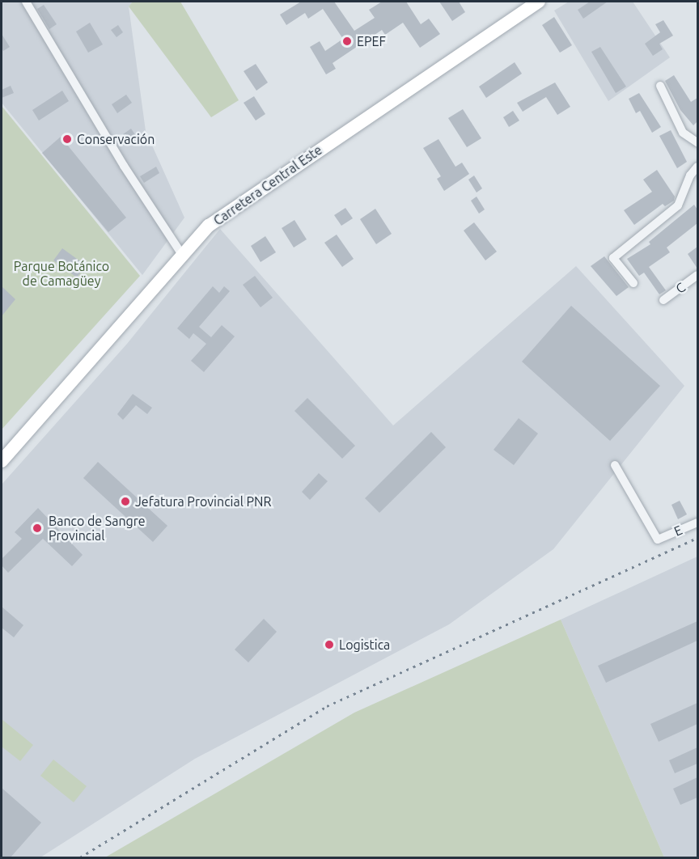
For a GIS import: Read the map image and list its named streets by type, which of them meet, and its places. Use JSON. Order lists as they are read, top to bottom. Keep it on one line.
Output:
{"streets":{"main road":["Carretera Central Este"],"street":["C","E"]},"parks":["Parque Botánico de Camagüey"],"places":["EPEF","Conservación","Jefatura Provincial PNR","Banco de Sangre Provincial","Logistica"]}
